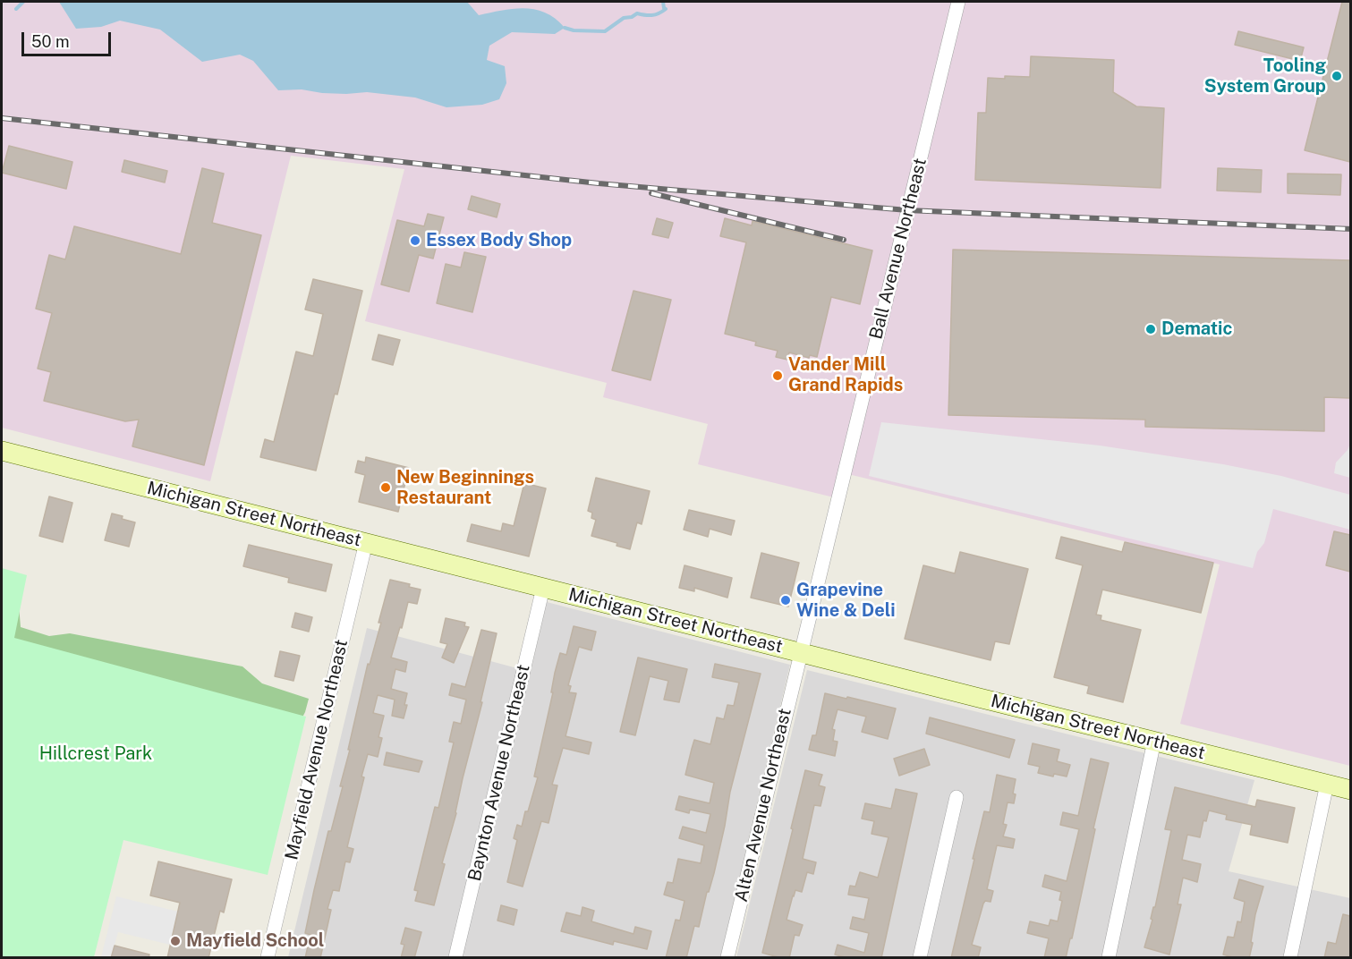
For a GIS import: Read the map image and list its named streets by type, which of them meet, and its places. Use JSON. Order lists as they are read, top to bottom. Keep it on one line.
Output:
{"streets":{"main road":["Michigan Street Northeast"],"street":["Ball Avenue Northeast","Mayfield Avenue Northeast","Baynton Avenue Northeast","Alten Avenue Northeast"]},"crossings":[["Ball Avenue Northeast","Michigan Street Northeast"],["Ball Avenue Northeast","Alten Avenue Northeast"],["Michigan Street Northeast","Mayfield Avenue Northeast"],["Michigan Street Northeast","Baynton Avenue Northeast"],["Michigan Street Northeast","Alten Avenue Northeast"]],"parks":["Hillcrest Park"],"places":["Tooling System Group","Essex Body Shop","Dematic","Vander Mill Grand Rapids","New Beginnings Restaurant","Grapevine Wine & Deli","Mayfield School"],"scale_bar":"50 m"}
